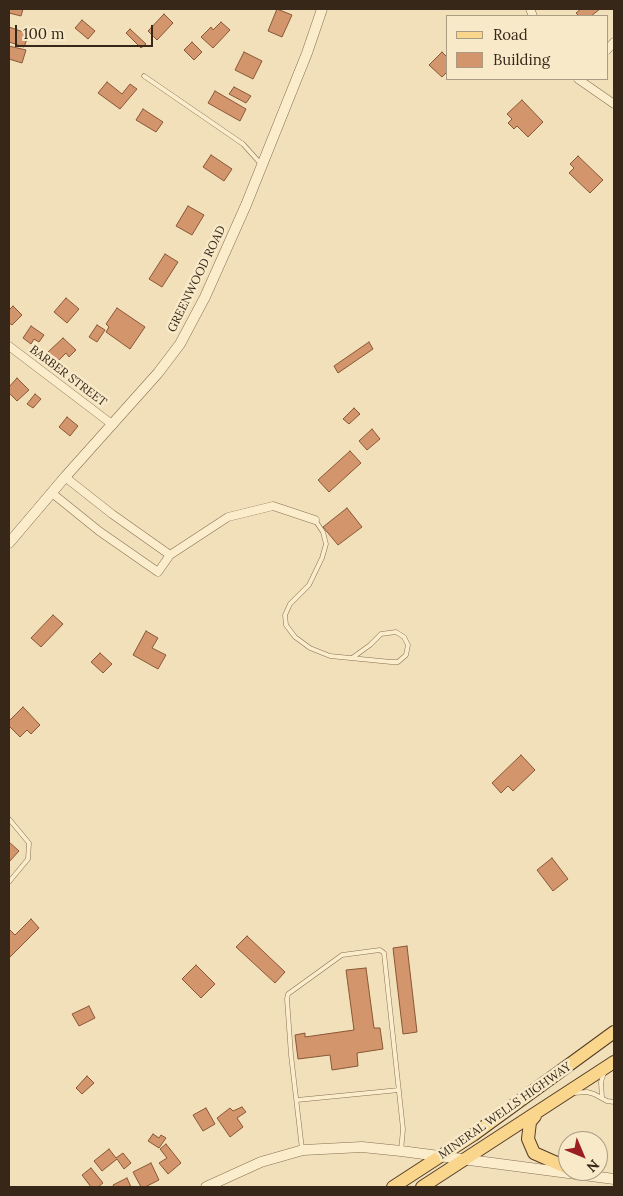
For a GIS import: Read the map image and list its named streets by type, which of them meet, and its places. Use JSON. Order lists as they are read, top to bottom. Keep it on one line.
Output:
{"streets":{"main road":["MINERAL WELLS HIGHWAY"],"street":["GREENWOOD ROAD","BARBER STREET"]},"crossings":[["GREENWOOD ROAD","BARBER STREET"]],"legend":["Road","Building"],"scale_bar":"100 m","north":"bottom right"}
